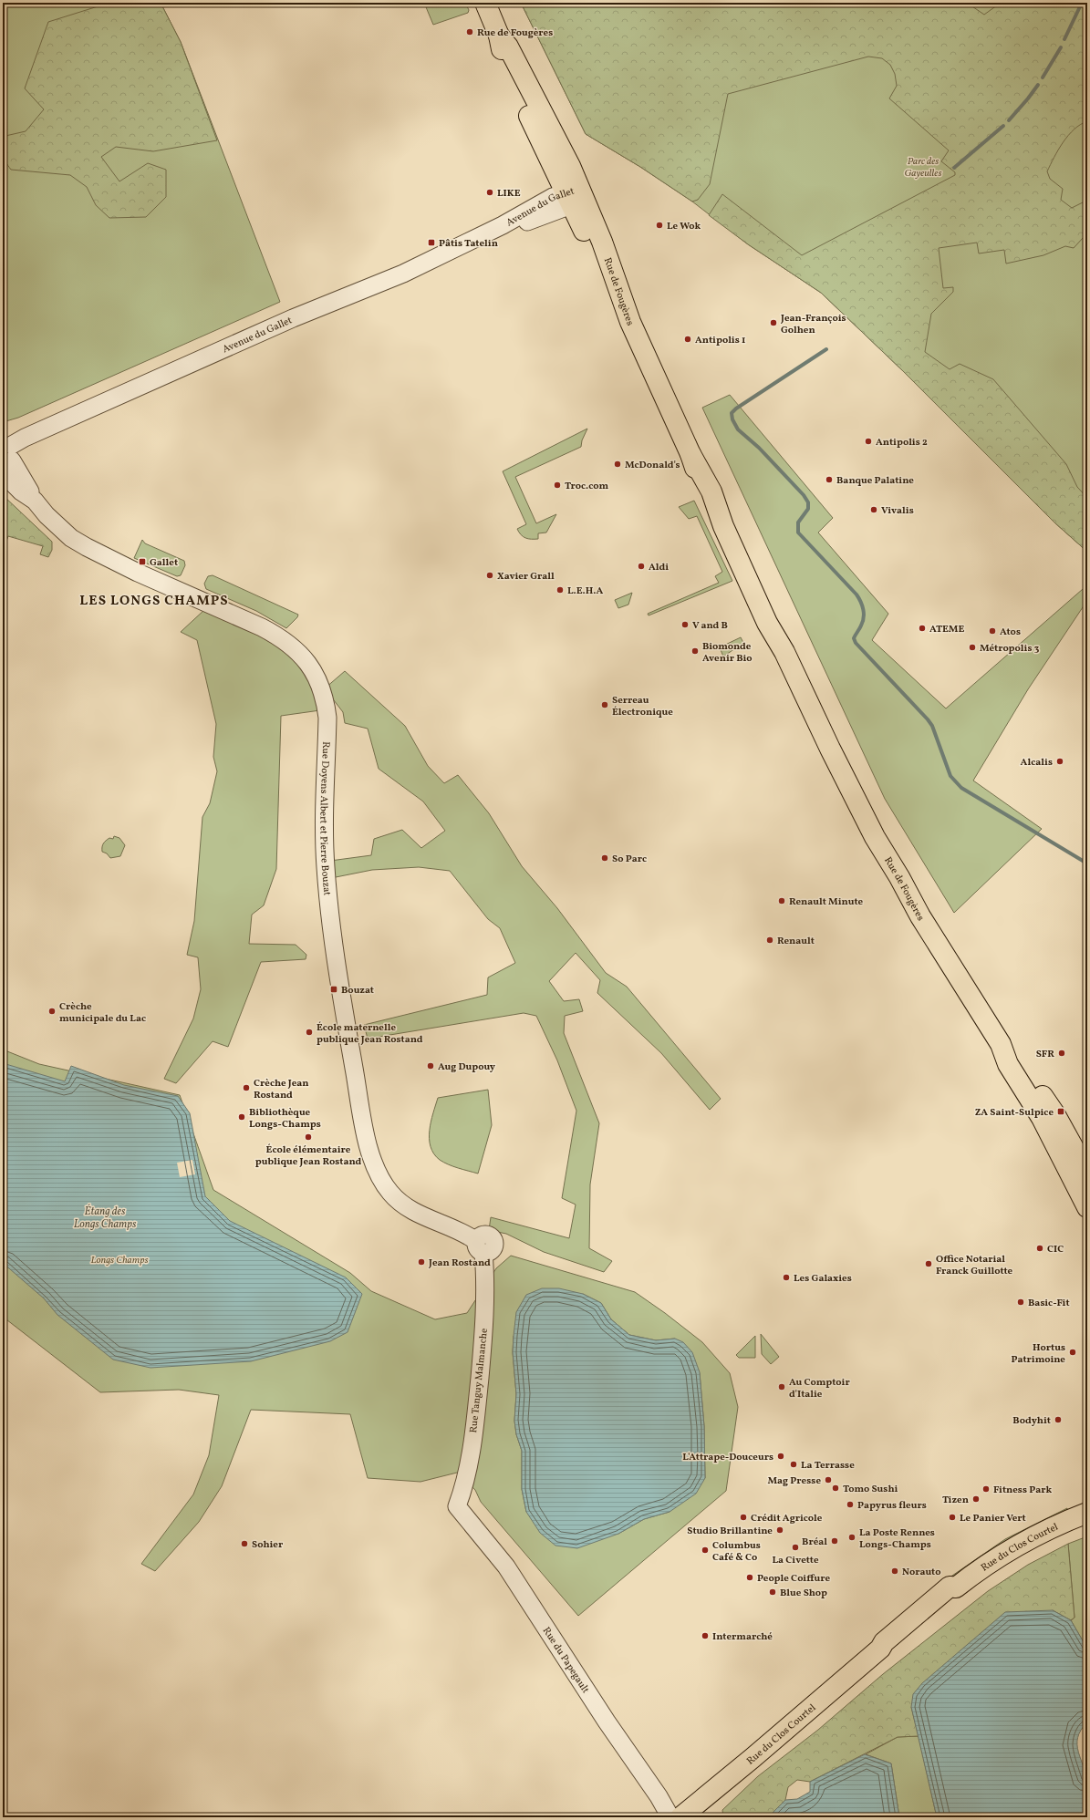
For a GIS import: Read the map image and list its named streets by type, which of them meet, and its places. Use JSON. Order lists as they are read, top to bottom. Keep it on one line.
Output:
{"streets":{"main road":["Rue de Fougères","Rue du Clos Courtel"],"street":["Avenue du Gallet","Rue Doyens Albert et Pierre Bouzat","Rue Tanguy Malmanche","Rue du Papegault"]},"crossings":[["Avenue du Gallet","Rue de Fougères"],["Avenue du Gallet","Rue Doyens Albert et Pierre Bouzat"],["Rue Doyens Albert et Pierre Bouzat","Rue Tanguy Malmanche"],["Rue Tanguy Malmanche","Rue du Papegault"]],"districts":["LES LONGS CHAMPS"],"water":["Étang des Longs Champs"],"parks":["Parc des Gayeulles","Longs Champs"],"places":{"other":["Rue de Fougères","LIKE","Le Wok","Jean-François Golhen","Antipolis 1","Antipolis 2","McDonald's","Banque Palatine","Troc.com","Vivalis","Aldi","Xavier Grall","L.E.H.A","V and B","ATEME","Atos","Métropolis 3","Biomonde Avenir Bio","Serreau Électronique","Alcalis","So Parc","Renault Minute","Renault","Crèche municipale du Lac","École maternelle publique Jean Rostand","SFR","Aug Dupouy","Crèche Jean Rostand","Bibliothèque Longs-Champs","École élémentaire publique Jean Rostand","CIC","Jean Rostand","Office Notarial Franck Guillotte","Les Galaxies","Basic-Fit","Hortus Patrimoine","Au Comptoir d'Italie","Bodyhit","L'Attrape-Douceurs","La Terrasse","Mag Presse","Tomo Sushi","Fitness Park","Tizen","Papyrus fleurs","Crédit Agricole","Le Panier Vert","Studio Brillantine","La Poste Rennes Longs-Champs","Bréal","Sohier","La Civette","Columbus Café & Co","Norauto","People Coiffure","Blue Shop","Intermarché"],"transit":["Pâtis Tatelin","Gallet","Bouzat","ZA Saint-Sulpice"]}}
